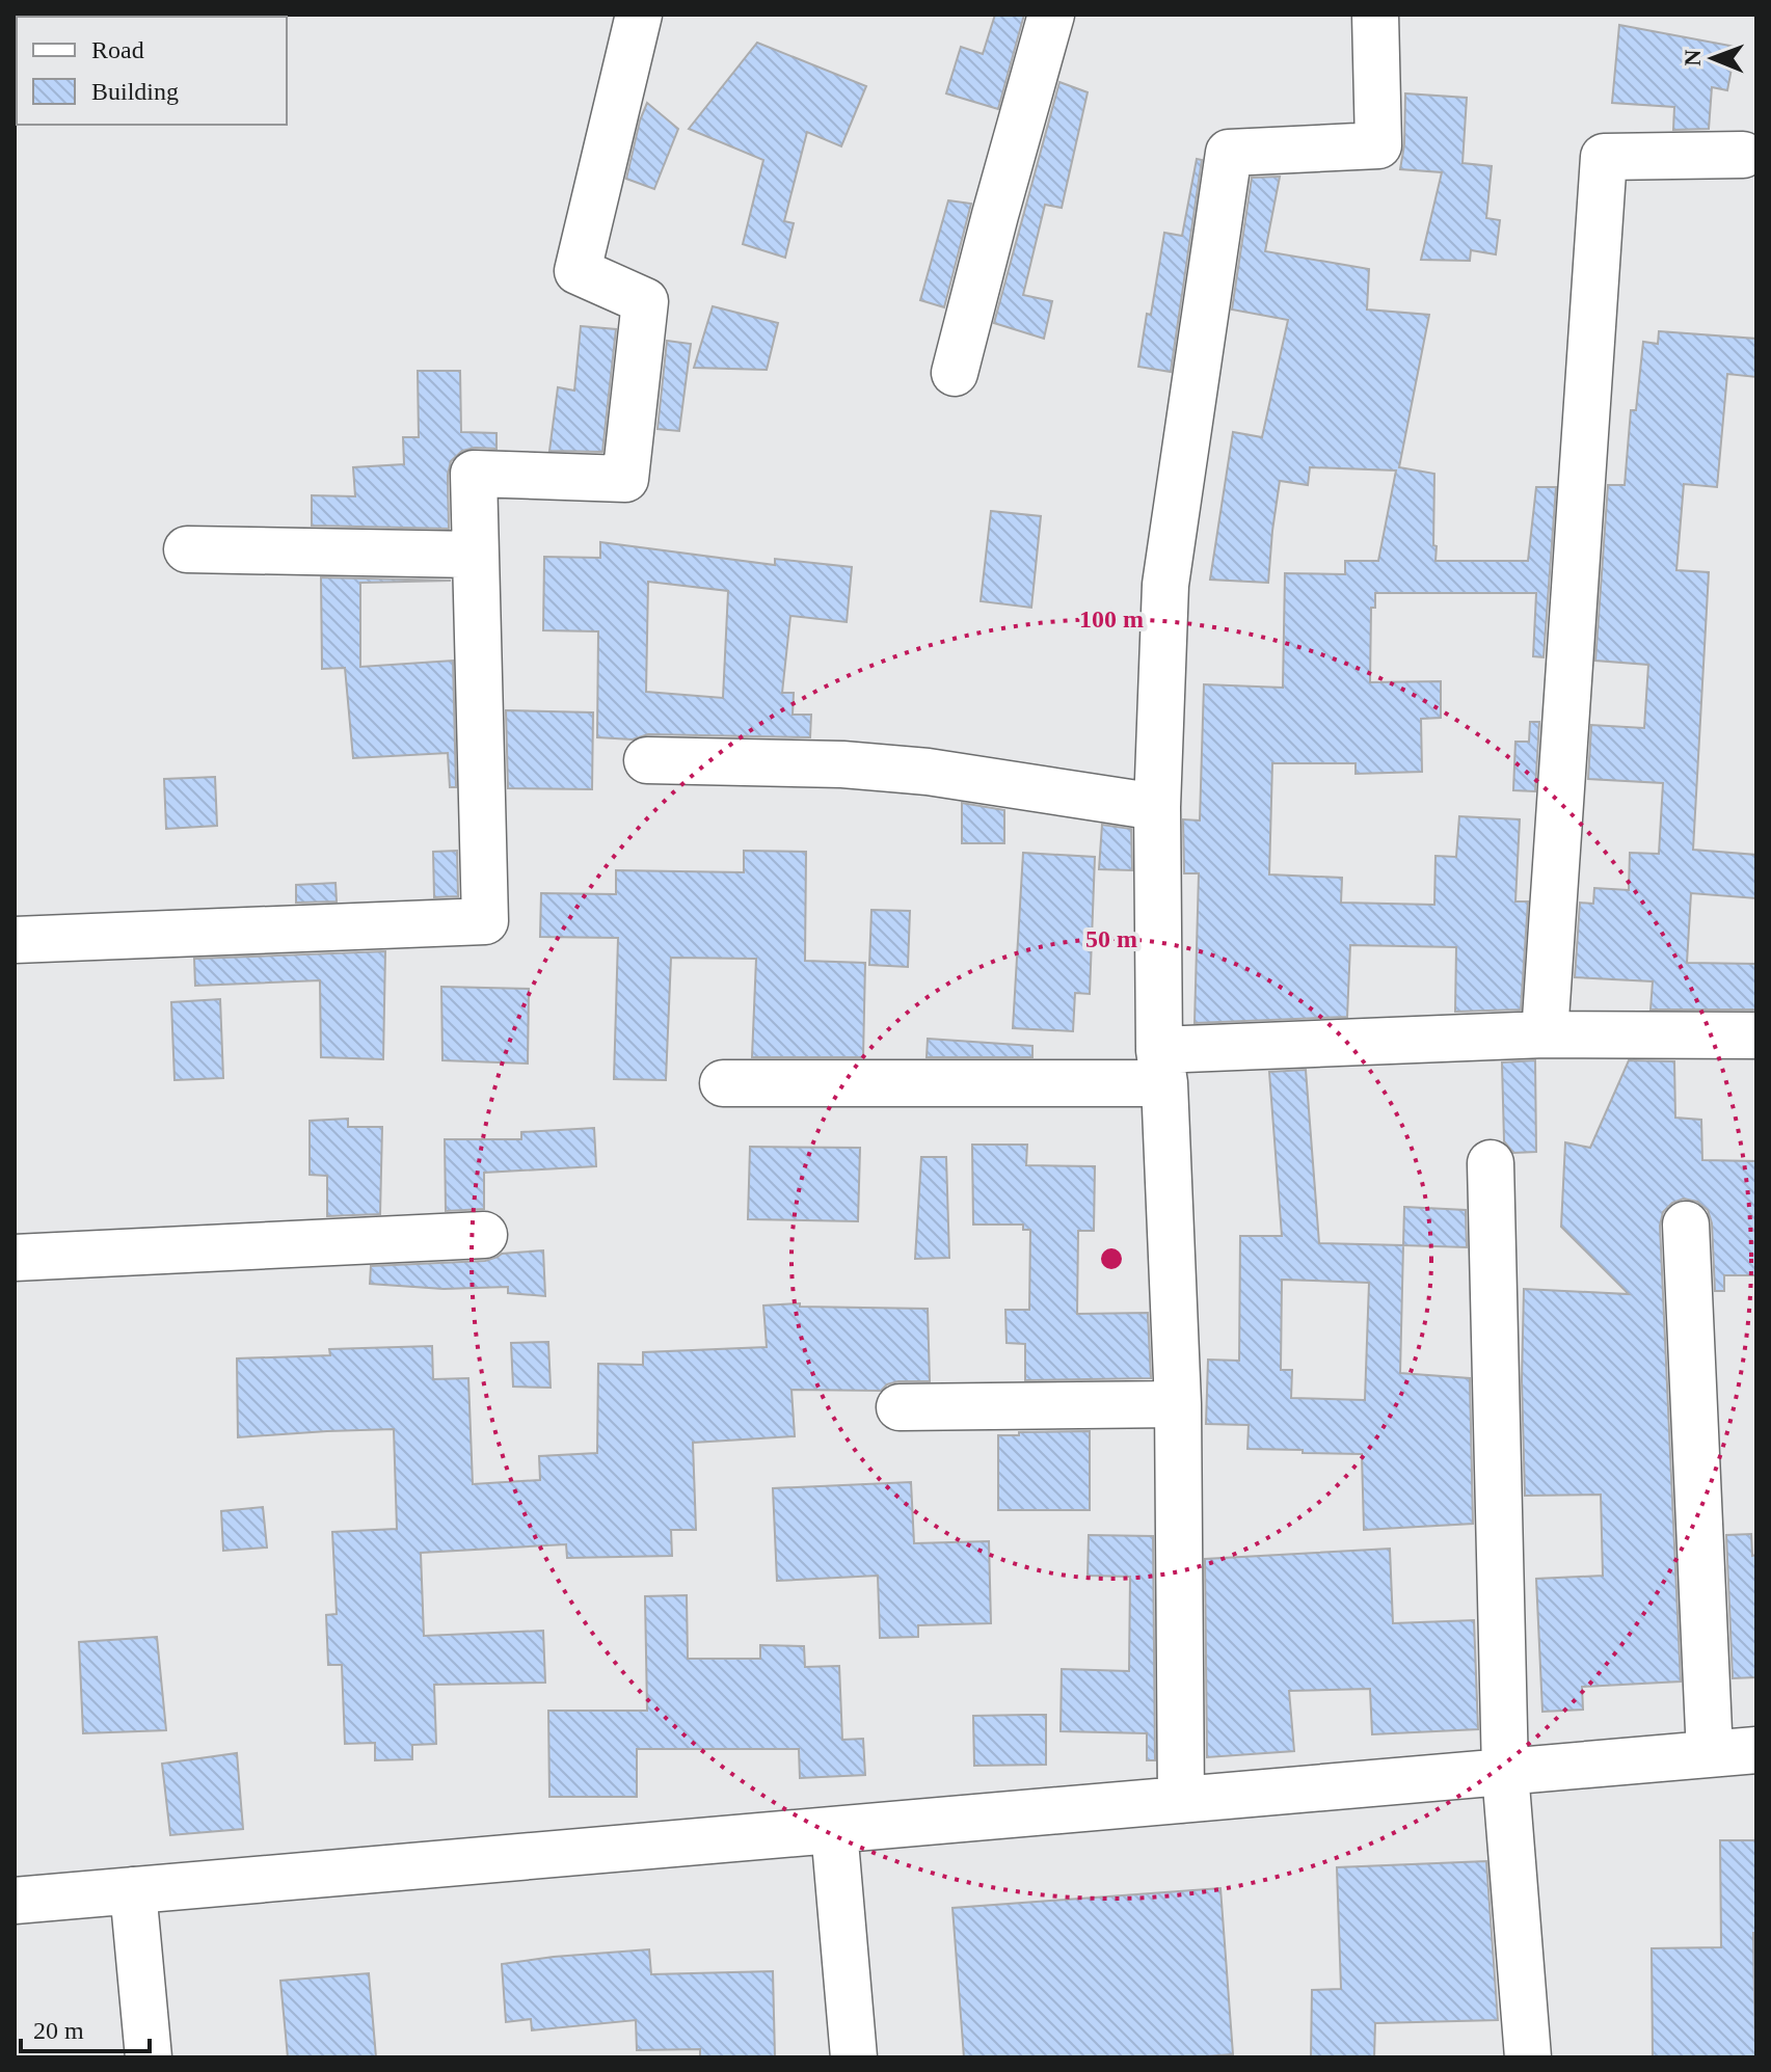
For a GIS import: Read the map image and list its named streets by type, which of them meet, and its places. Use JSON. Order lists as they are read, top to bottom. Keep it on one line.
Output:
{"legend":["Road","Building"],"scale_bar":"20 m","north":"left","rings":["100 m","50 m"]}
